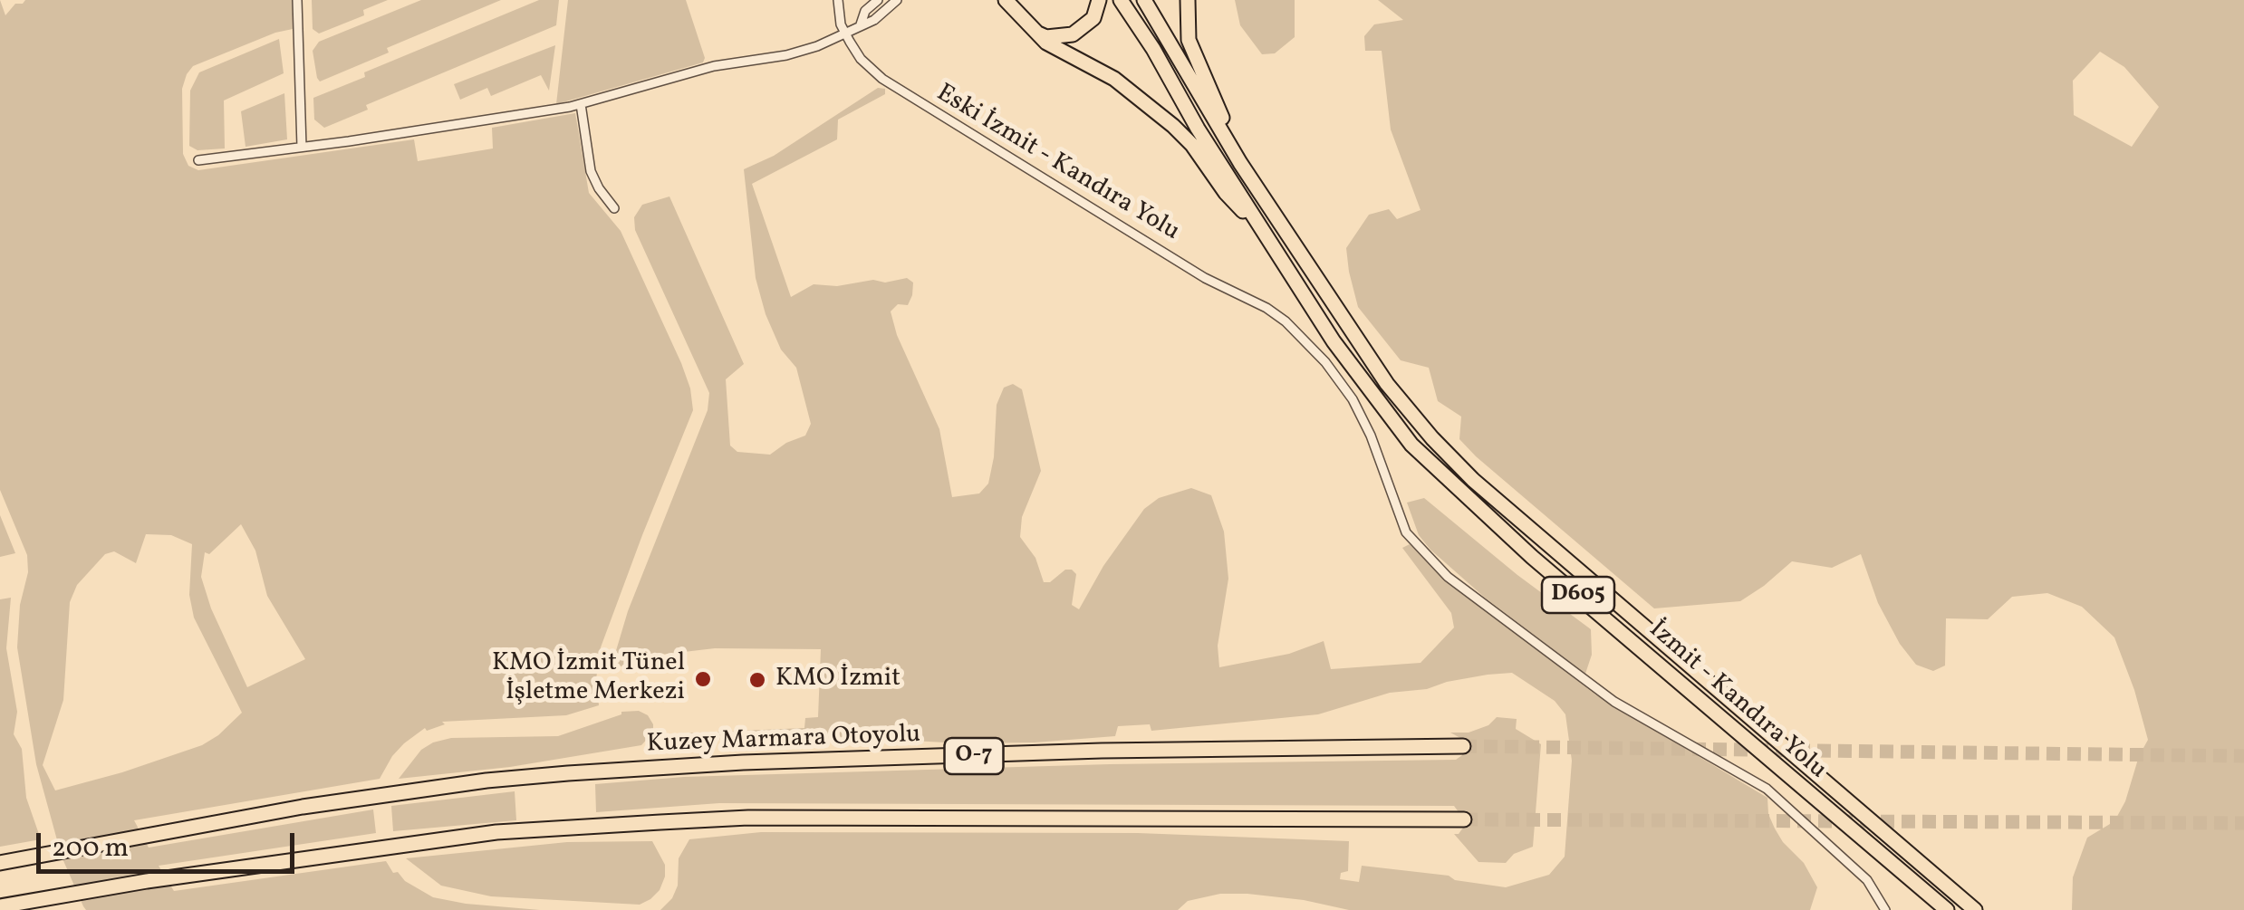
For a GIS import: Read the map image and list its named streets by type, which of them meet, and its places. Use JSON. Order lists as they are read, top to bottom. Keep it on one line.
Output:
{"streets":{"highway":["D605","İzmit - Kandıra Yolu","Kuzey Marmara Otoyolu","O-7"],"street":["Eski İzmit - Kandıra Yolu"]},"places":["KMO İzmit Tünel İşletme Merkezi","KMO İzmit"],"scale_bar":"200 m"}
